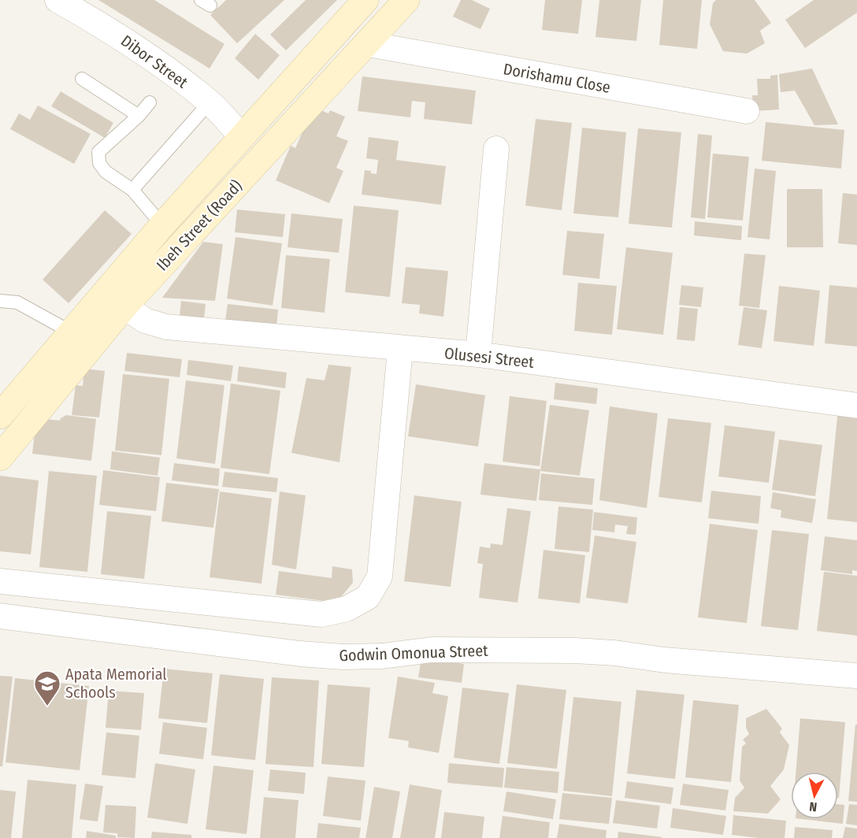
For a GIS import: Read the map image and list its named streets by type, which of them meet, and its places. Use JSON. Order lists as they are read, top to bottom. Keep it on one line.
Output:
{"streets":{"street":["Dibor Street","Dorishamu Close","Ibeh Street (Road)","Olusesi Street","Godwin Omonua Street"]},"crossings":[["Dibor Street","Ibeh Street (Road)"],["Dorishamu Close","Ibeh Street (Road)"],["Ibeh Street (Road)","Olusesi Street"]],"places":{"school or university":["Apata Memorial Schools"]},"north":"bottom"}
